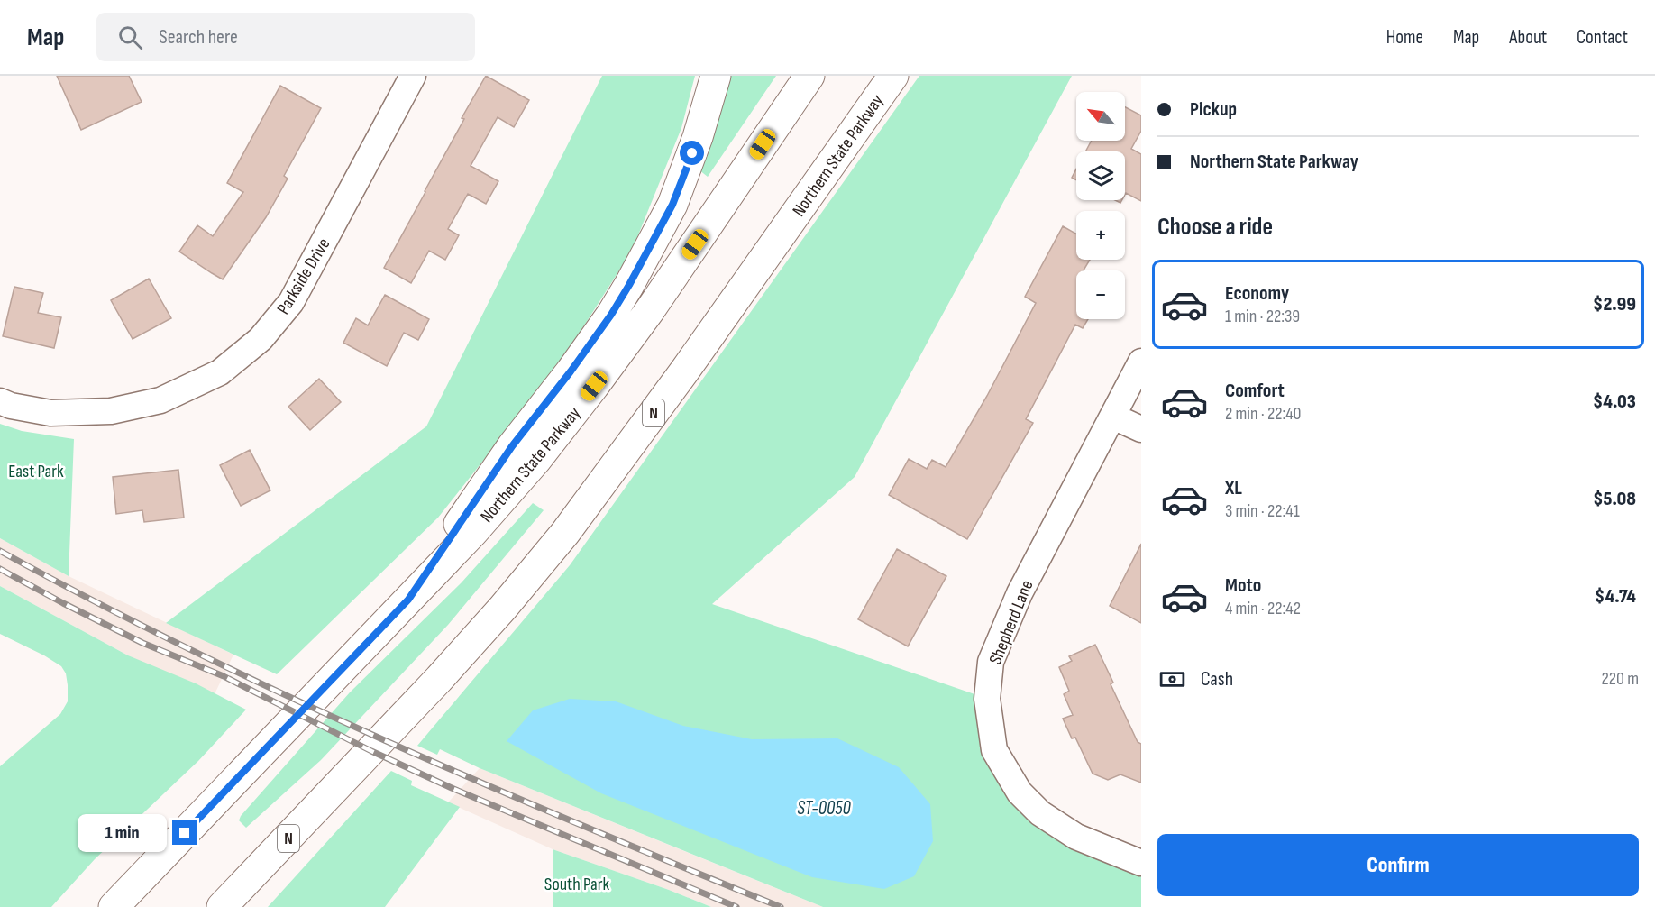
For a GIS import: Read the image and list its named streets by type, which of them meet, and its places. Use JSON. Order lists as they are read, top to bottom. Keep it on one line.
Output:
{"streets":{"highway":["Northern State Parkway","N"],"street":["Parkside Drive","Shepherd Lane"]},"water":["ST-0050"],"parks":["East Park","South Park"],"north":"top left","page":{"header":"Map","search":"Search here","nav":["Home","Map","About","Contact"],"banner":["Pickup","Northern State Parkway"],"map_buttons":["+","−"],"heading":"Choose a ride","list":[{"name":"Economy","note":"1 min · 22:39","value":"$2.99"},{"name":"Comfort","note":"2 min · 22:40","value":"$4.03"},{"name":"XL","note":"3 min · 22:41","value":"$5.08"},{"name":"Moto","note":"4 min · 22:42","value":"$4.74"}],"pay":["Cash","220 m"],"bubble":"1 min","buttons":"Confirm"}}
